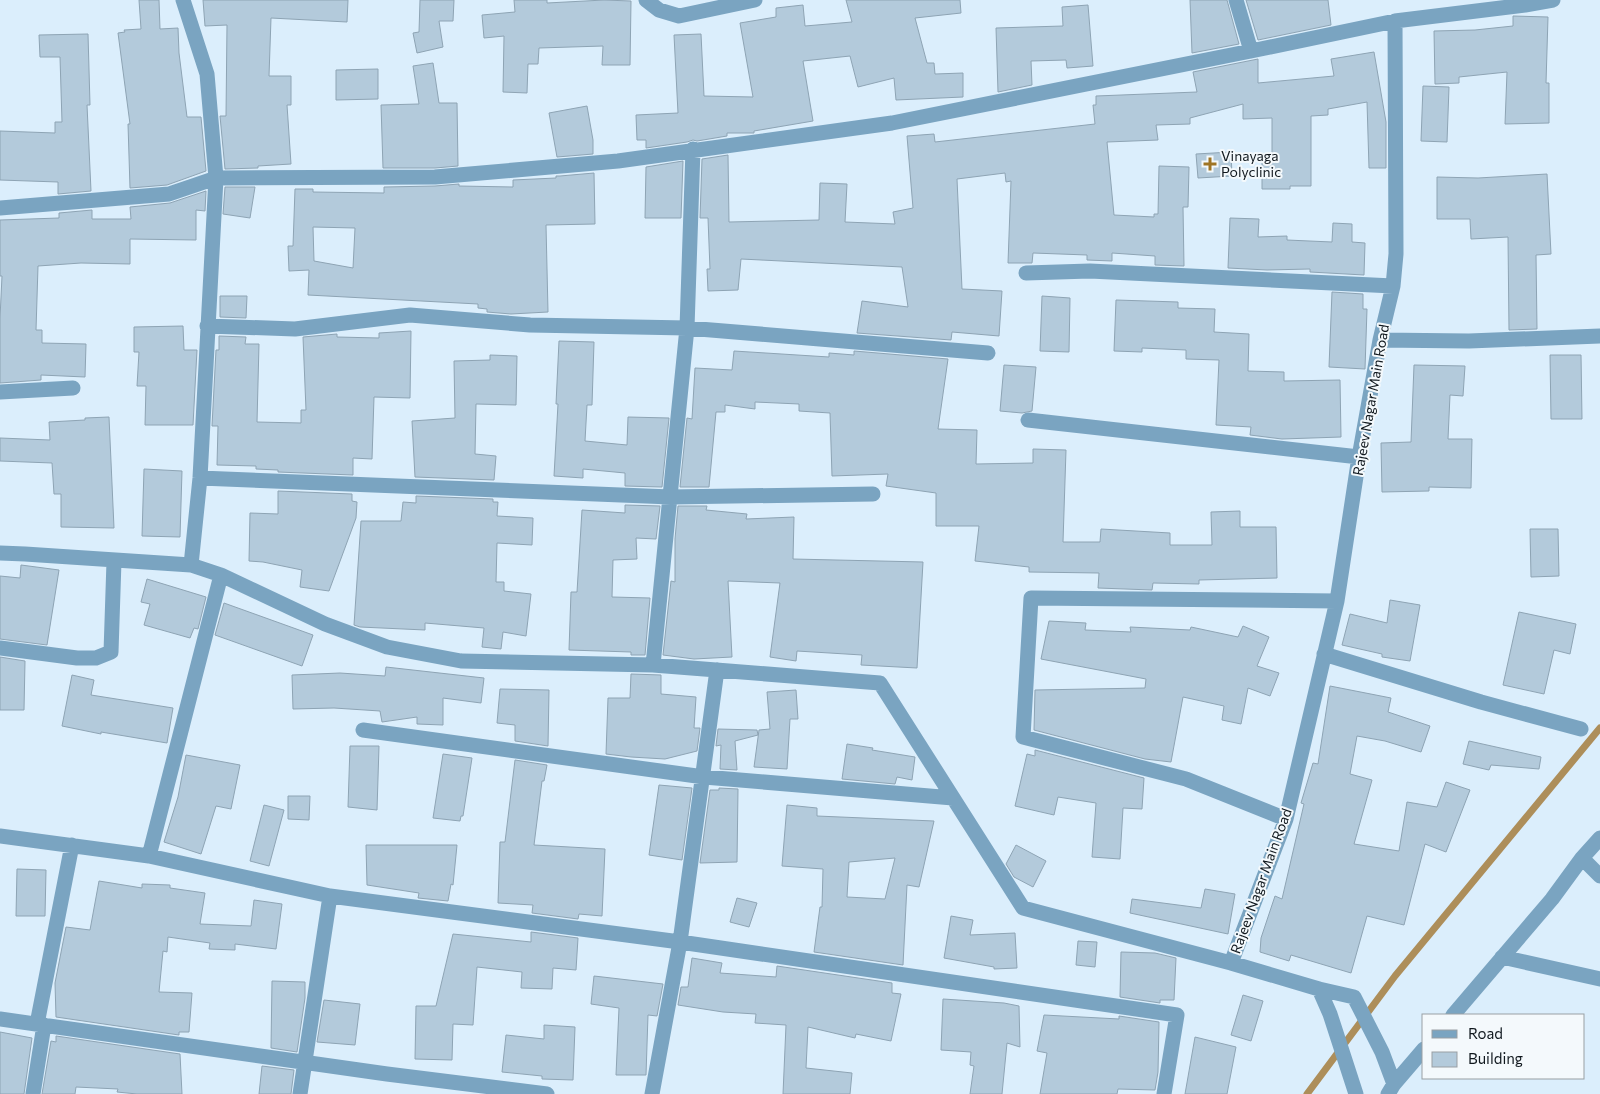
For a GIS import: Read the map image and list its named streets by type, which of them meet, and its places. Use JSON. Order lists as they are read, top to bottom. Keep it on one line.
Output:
{"streets":{"street":["Rajeev Nagar Main Road"]},"places":{"health":["Vinayaga Polyclinic"]},"legend":["Road","Building"]}
